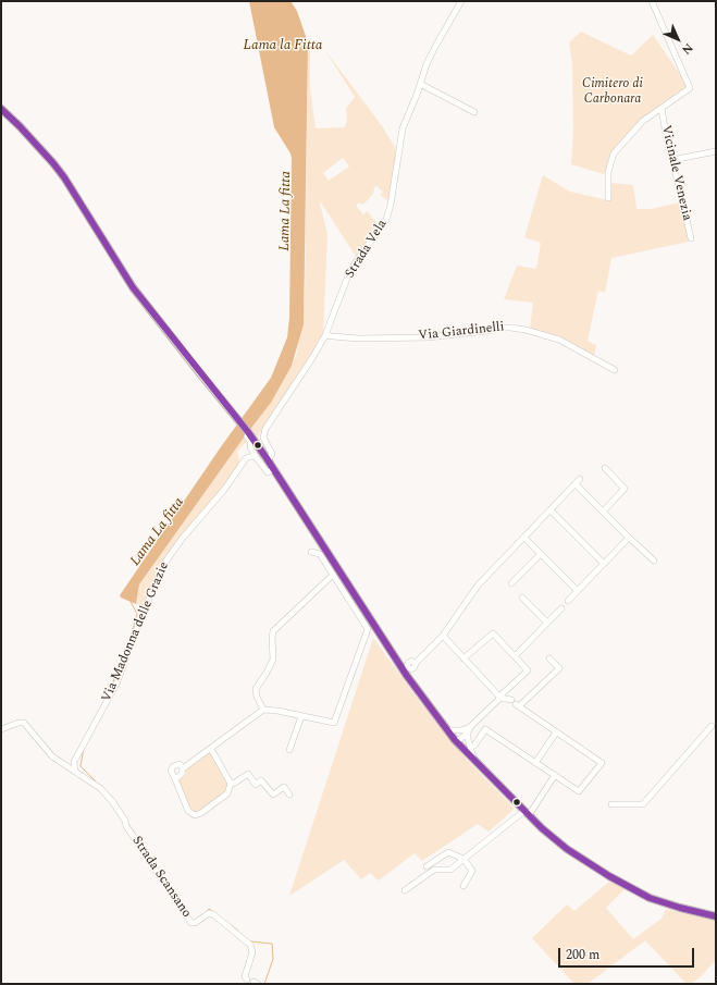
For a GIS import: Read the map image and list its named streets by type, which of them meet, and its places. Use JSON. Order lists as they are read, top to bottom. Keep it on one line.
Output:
{"streets":{"street":["Vicinale Venezia","Strada Vela","Via Giardinelli","Via Madonna delle Grazie","Strada Scansano"]},"crossings":[["Strada Vela","Via Giardinelli"]],"water":["Lama la Fitta","Lama La fitta"],"parks":["Cimitero di Carbonara"],"scale_bar":"200 m","north":"bottom right"}
